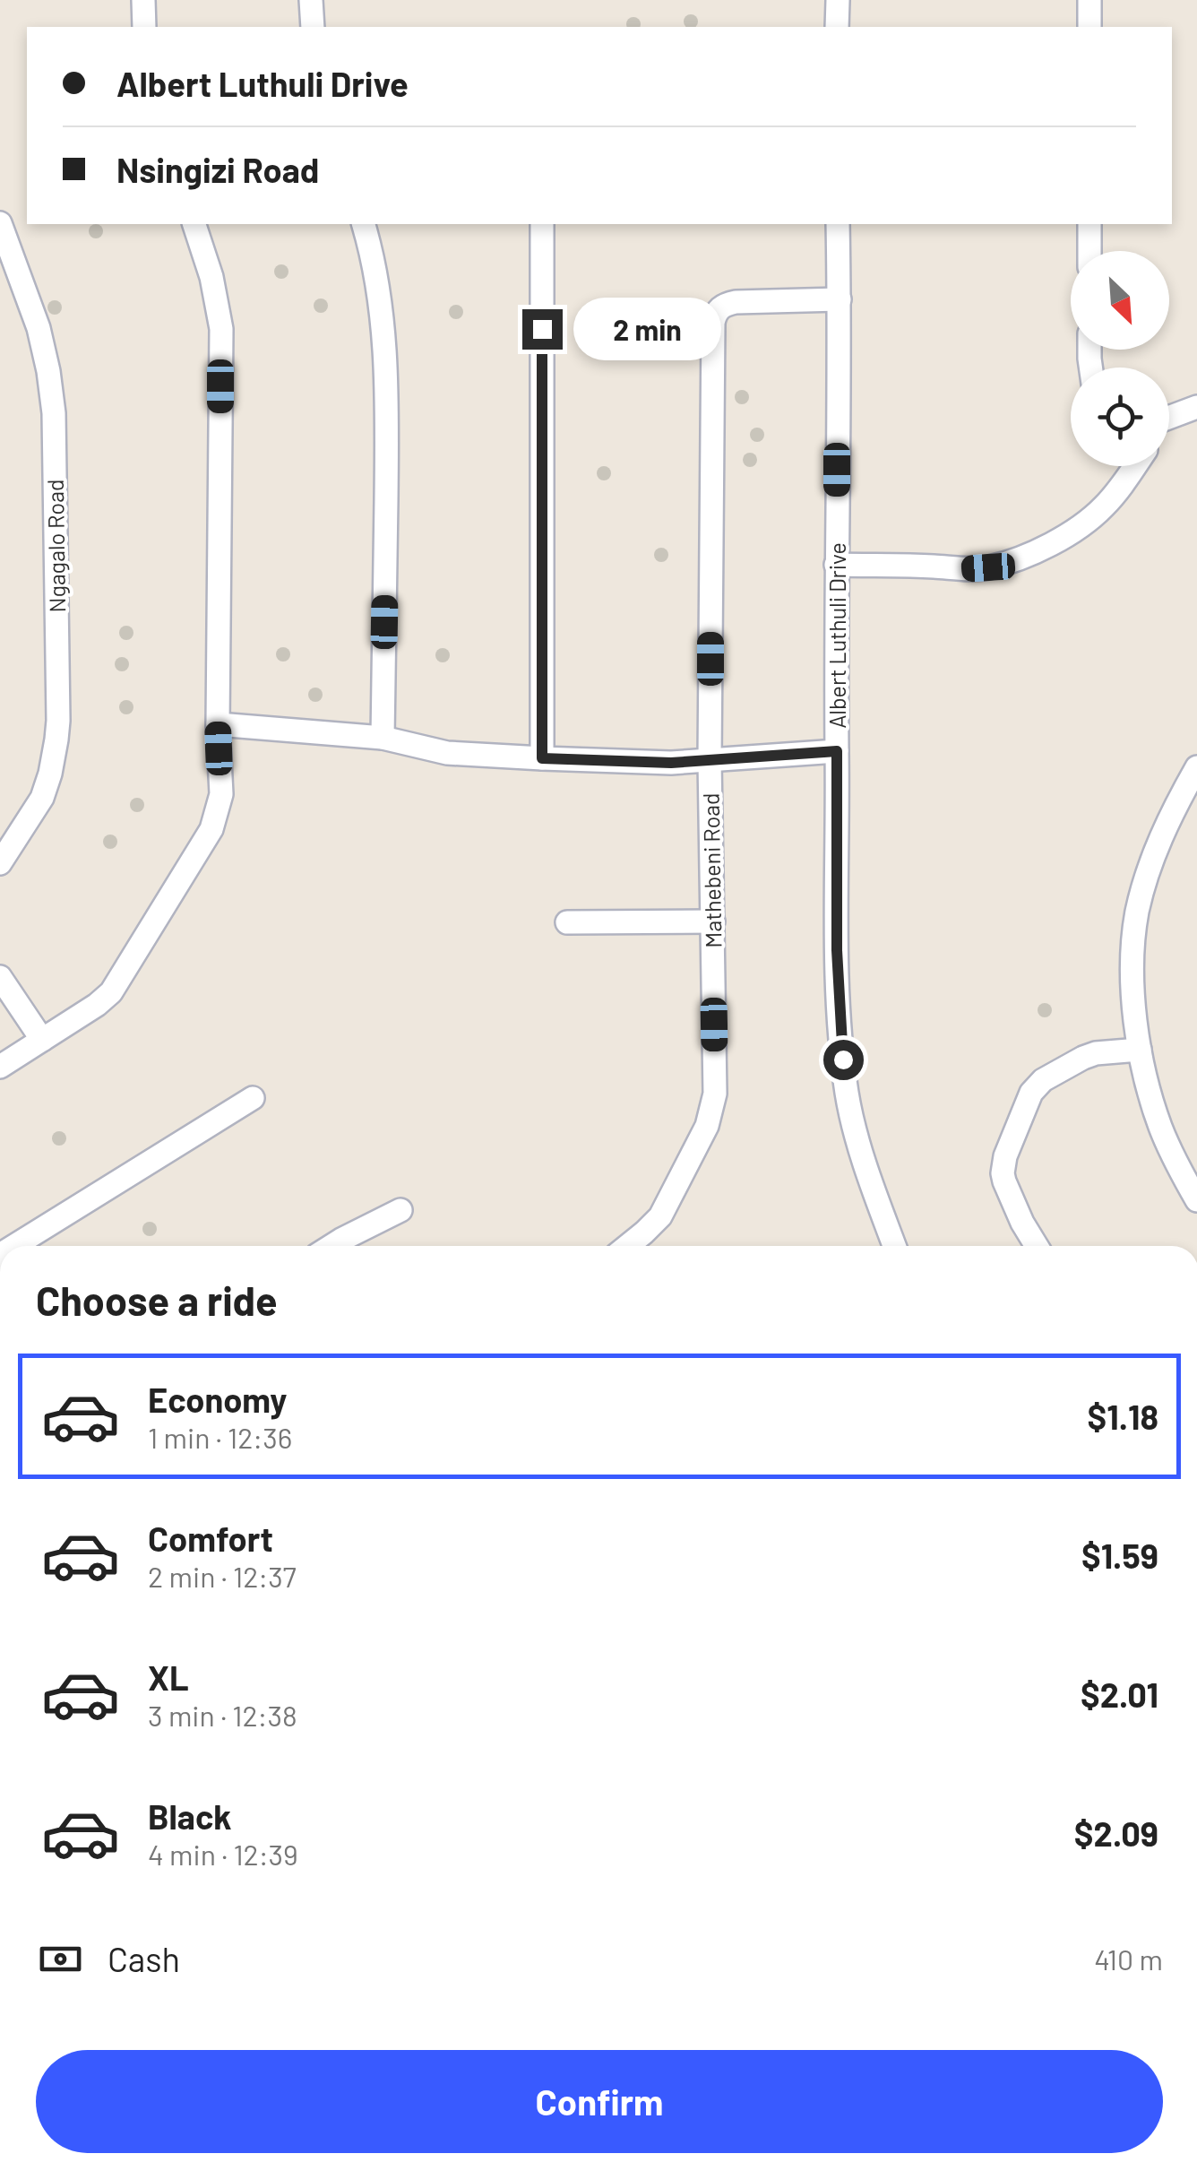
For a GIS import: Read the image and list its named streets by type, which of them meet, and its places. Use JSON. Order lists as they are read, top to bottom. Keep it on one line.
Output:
{"streets":{"street":["Ngagalo Road","Albert Luthuli Drive","Mathebeni Road"]},"crossings":[["Albert Luthuli Drive","Mathebeni Road"]],"north":"bottom right","page":{"banner":["Albert Luthuli Drive","Nsingizi Road"],"bubble":"2 min","heading":"Choose a ride","list":[{"name":"Economy","note":"1 min · 12:36","value":"$1.18"},{"name":"Comfort","note":"2 min · 12:37","value":"$1.59"},{"name":"XL","note":"3 min · 12:38","value":"$2.01"},{"name":"Black","note":"4 min · 12:39","value":"$2.09"}],"pay":["Cash","410 m"],"buttons":"Confirm"}}
